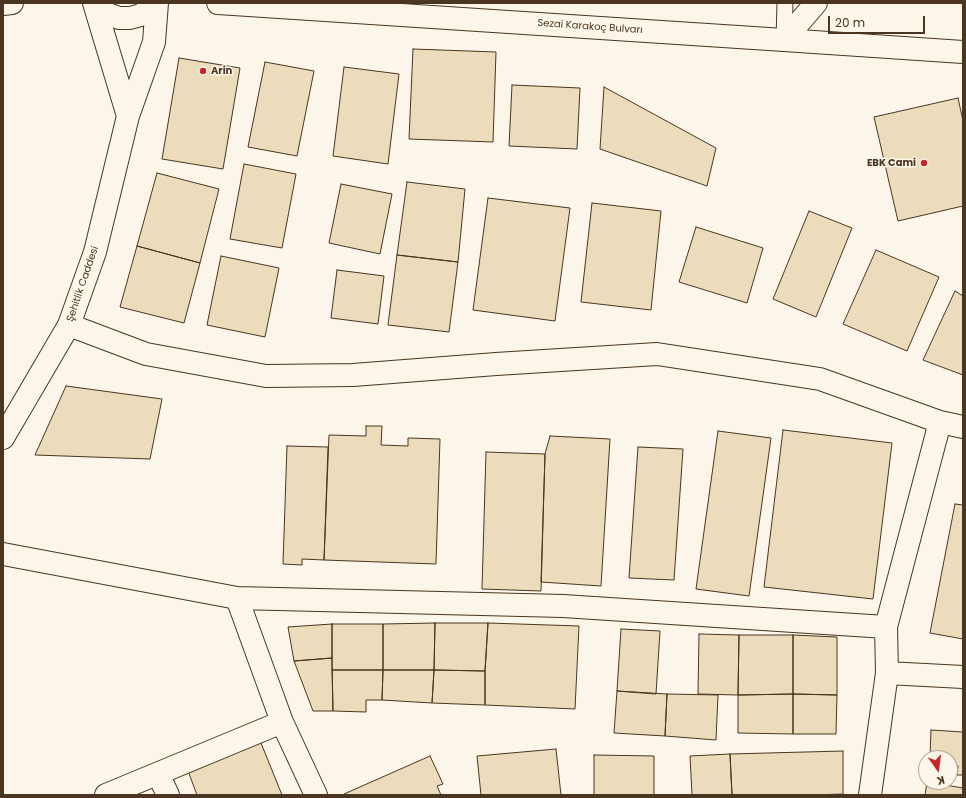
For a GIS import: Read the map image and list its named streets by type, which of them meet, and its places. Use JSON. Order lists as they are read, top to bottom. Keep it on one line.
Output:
{"streets":{"street":["Sezai Karakoç Bulvarı","Şehitlik Caddesi"]},"places":["Arin","EBK Cami"],"scale_bar":"20 m","north":"bottom"}
